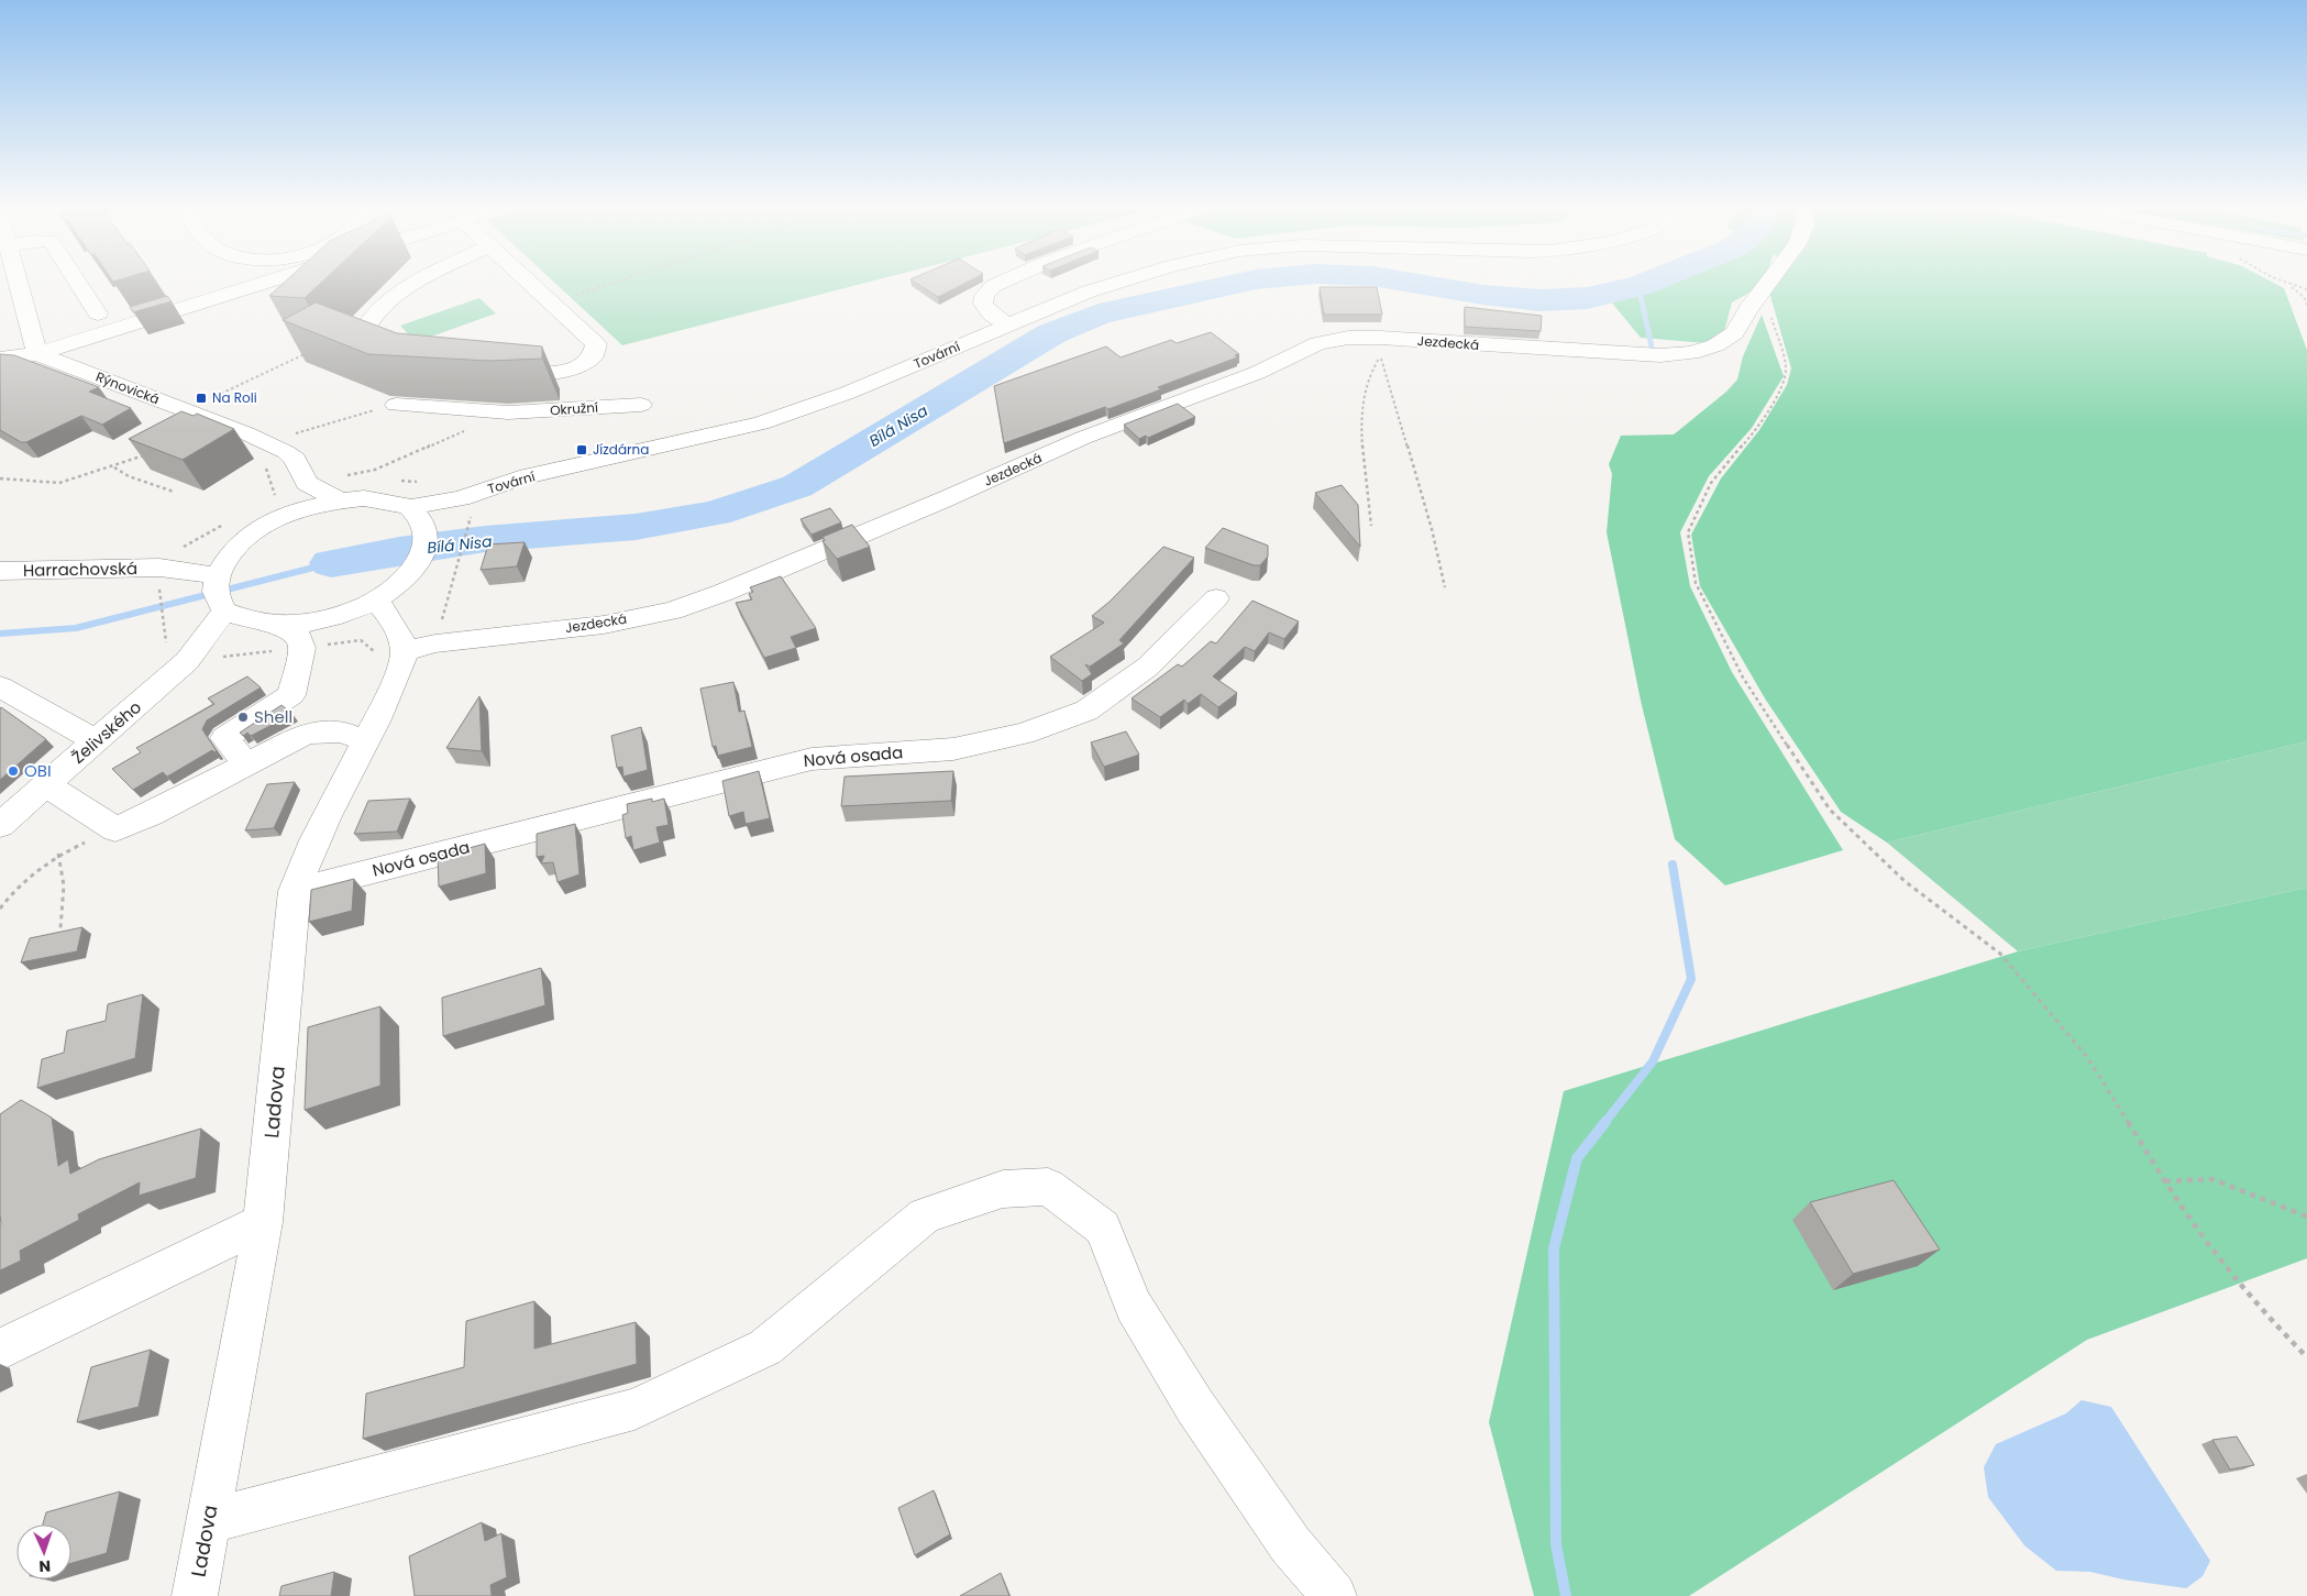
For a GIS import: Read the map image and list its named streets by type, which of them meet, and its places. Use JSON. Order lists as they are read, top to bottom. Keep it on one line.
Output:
{"streets":{"street":["Jezdecká","Tovární","Rýnovická","Okružní","Harrachovská","Želivského","Nová osada","Ladova"]},"crossings":[["Jezdecká","Ladova"],["Nová osada","Ladova"]],"water":["Bílá Nisa"],"places":{"transit":["Na Roli","Jízdárna"],"other":["Shell","OBI"]},"north":"bottom"}
